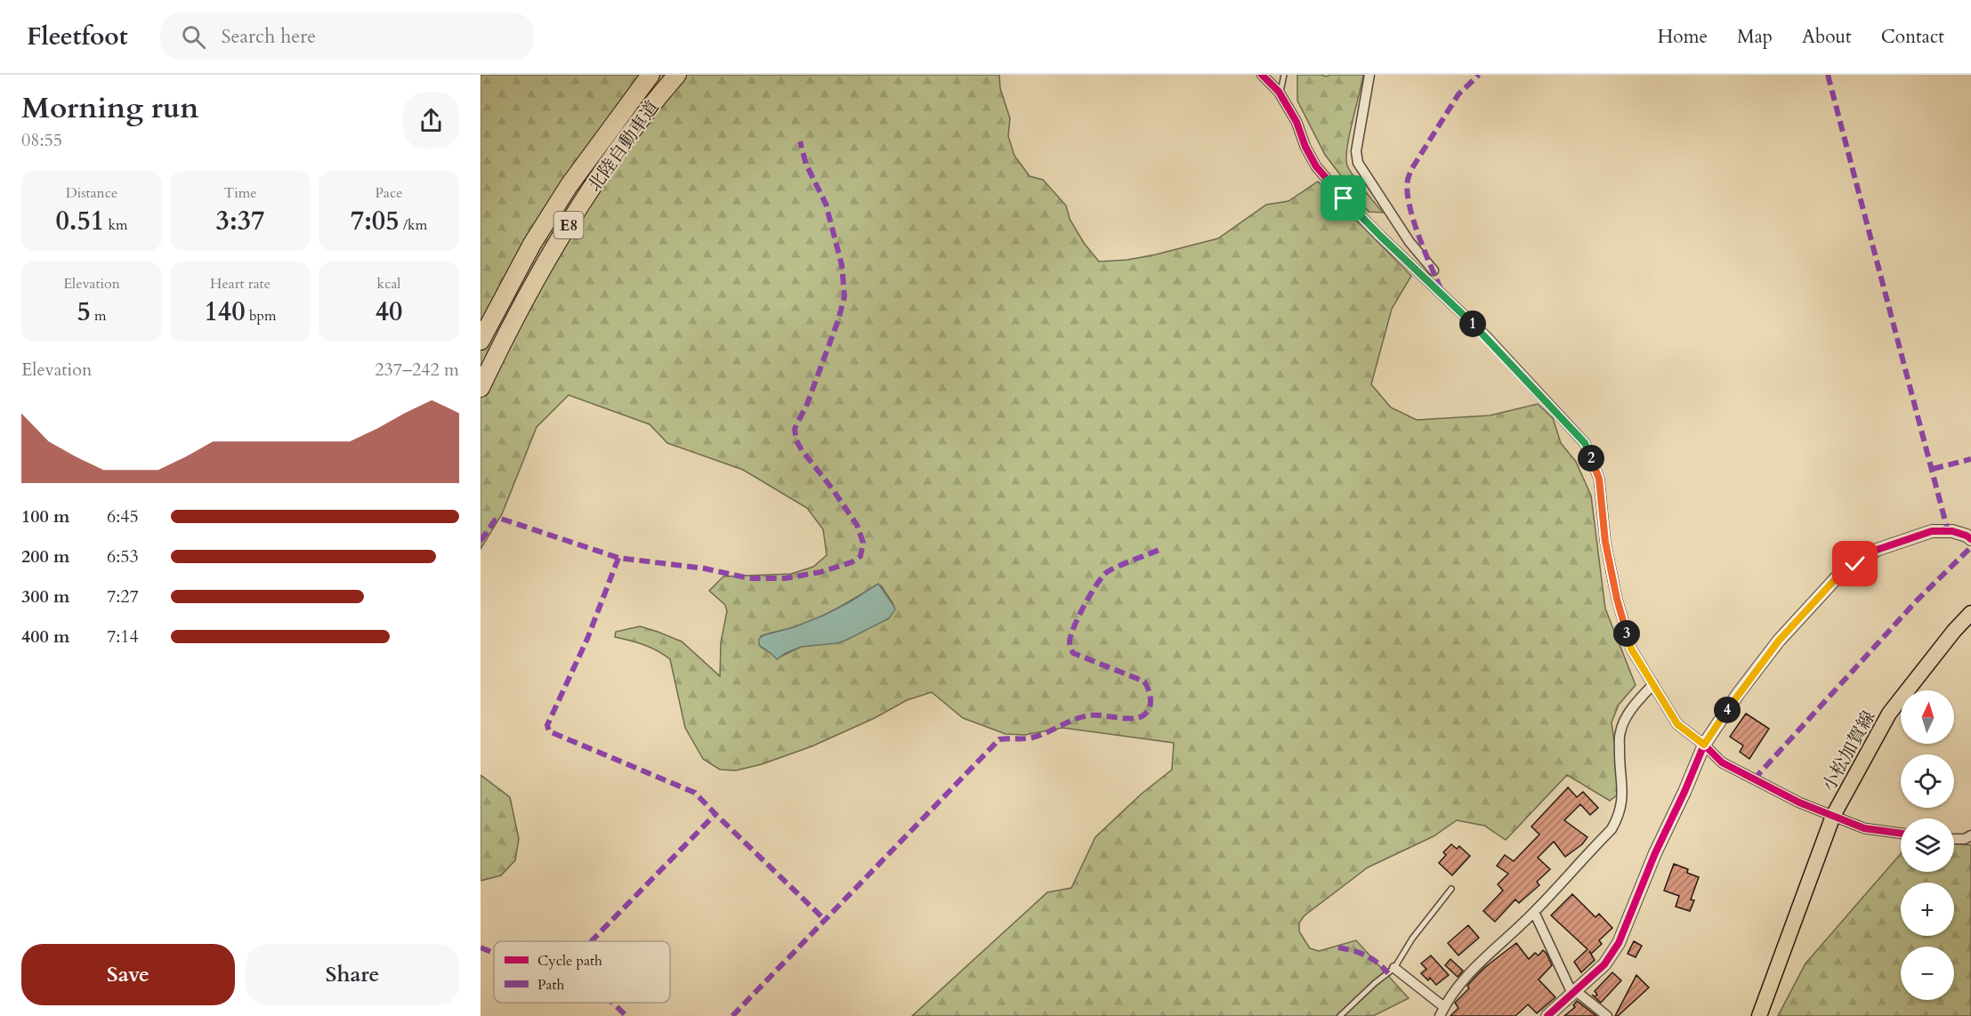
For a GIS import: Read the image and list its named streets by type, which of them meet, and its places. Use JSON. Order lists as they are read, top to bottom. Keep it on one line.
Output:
{"streets":{"highway":["北陸自動車道","E8"],"main road":["小松加賀線"]},"legend":["Cycle path","Path"],"north":"top","page":{"header":"Fleetfoot","search":"Search here","nav":["Home","Map","About","Contact"],"heading":["Morning run","08:55"],"stats":[["Distance","0.51 km"],["Time","3:37"],["Pace","7:05 /km"],["Elevation","5 m"],["Heart rate","140 bpm"],["kcal","40"]],"pins":["1","2","3","4"],"chart":["Elevation","237–242 m"],"list":[{"name":"100 m","note":"6:45"},{"name":"200 m","note":"6:53"},{"name":"300 m","note":"7:27"},{"name":"400 m","note":"7:14"}],"map_buttons":["+","−"],"buttons":["Save","Share"]}}
